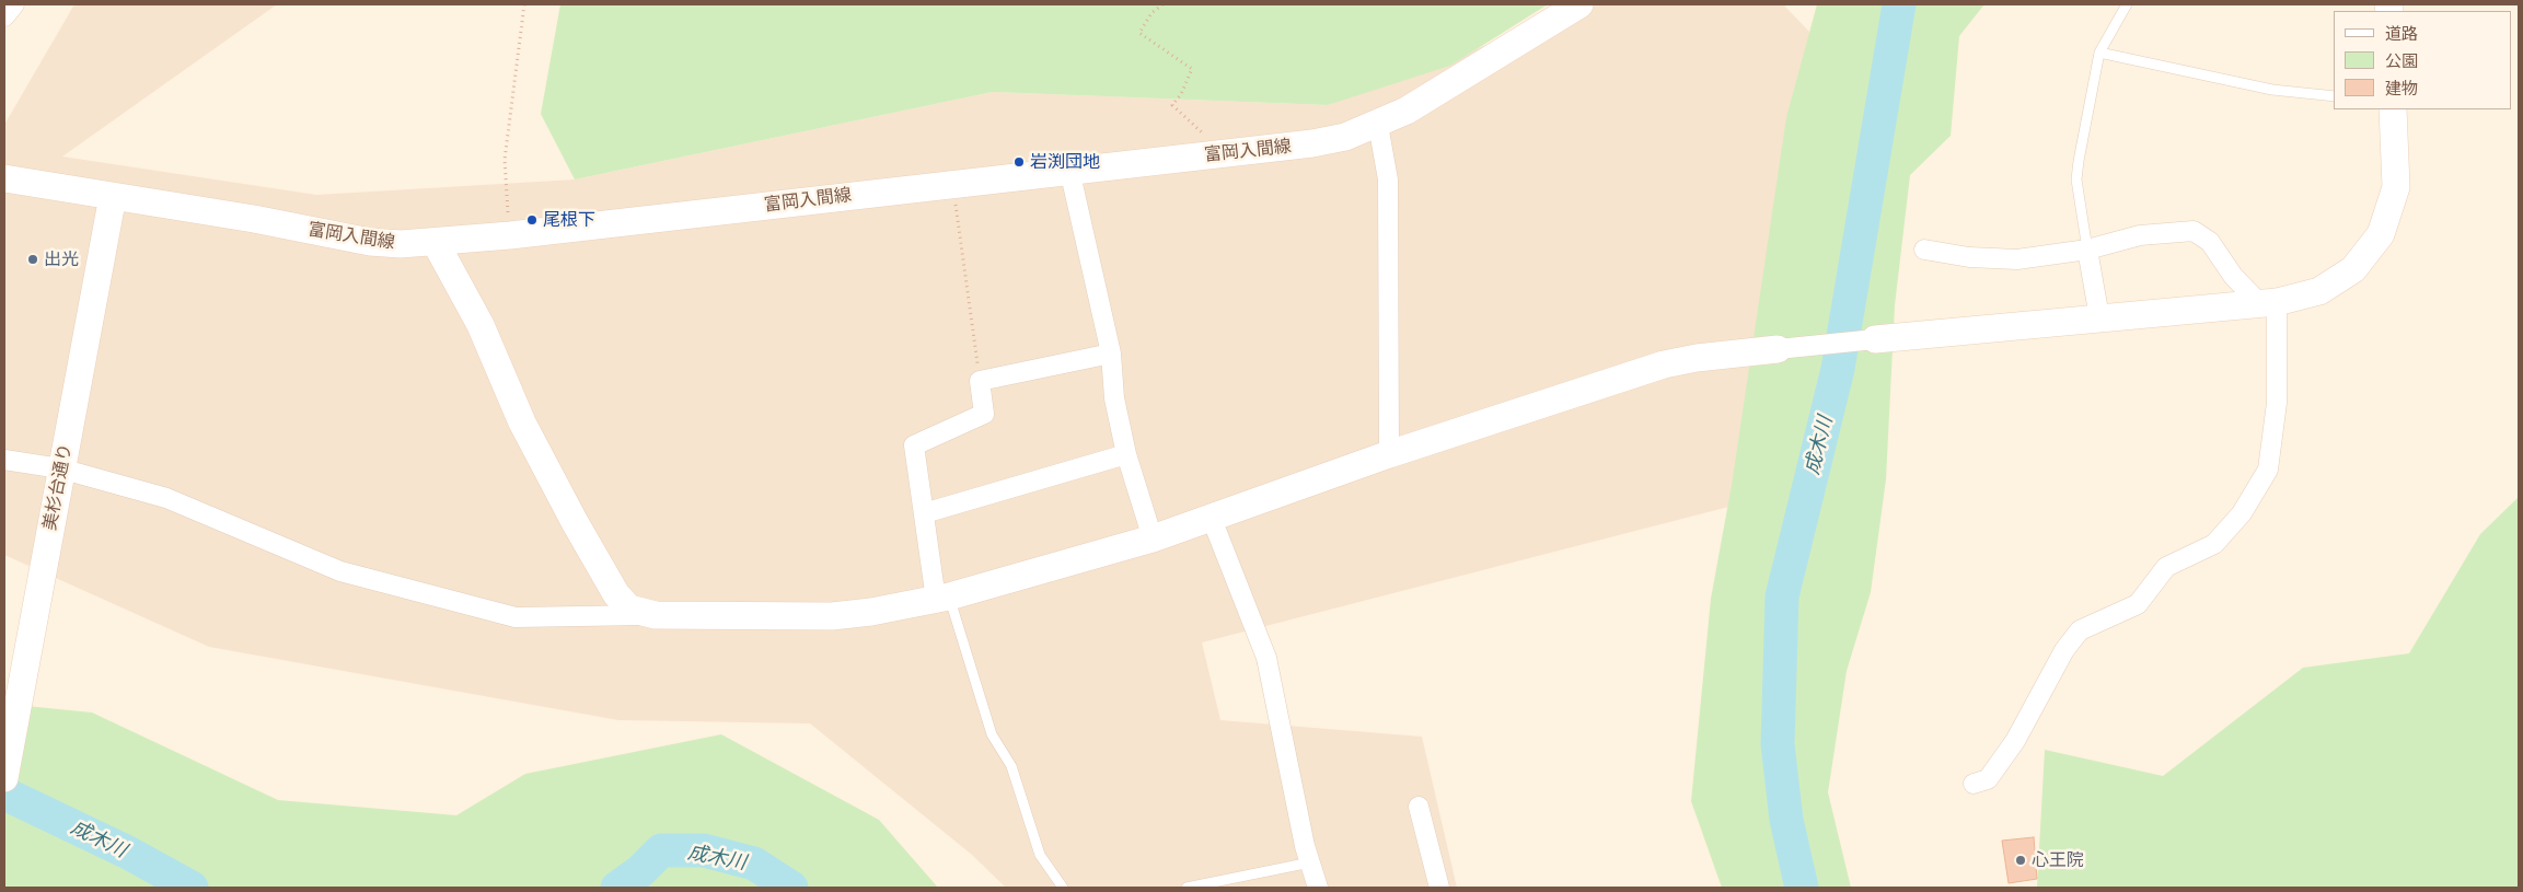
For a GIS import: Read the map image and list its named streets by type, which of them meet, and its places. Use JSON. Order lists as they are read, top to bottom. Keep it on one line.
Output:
{"streets":{"street":["富岡入間線","美杉台通り"]},"crossings":[["富岡入間線","美杉台通り"]],"water":["成木川"],"places":["岩渕団地","尾根下","出光","心王院"],"legend":["道路","公園","建物"]}
